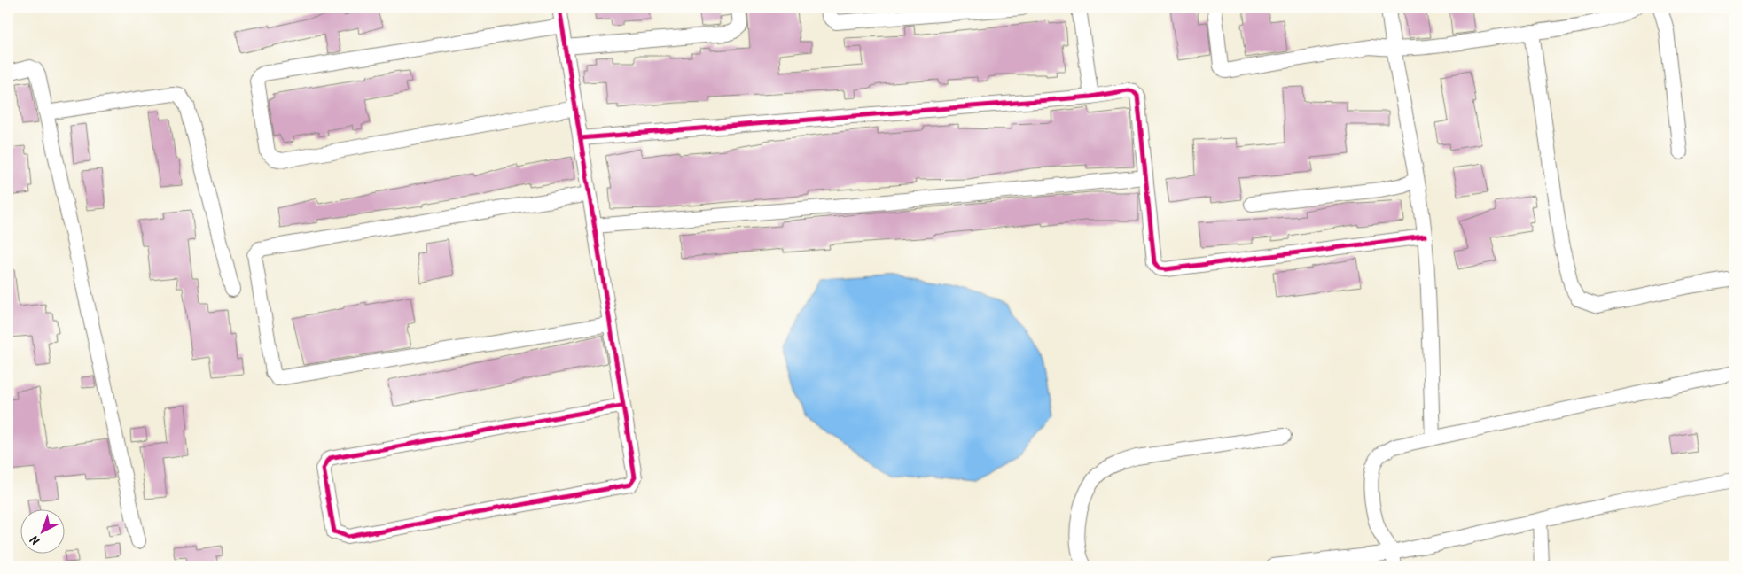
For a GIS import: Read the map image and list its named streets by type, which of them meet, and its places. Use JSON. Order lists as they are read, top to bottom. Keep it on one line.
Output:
{"north":"bottom left"}
